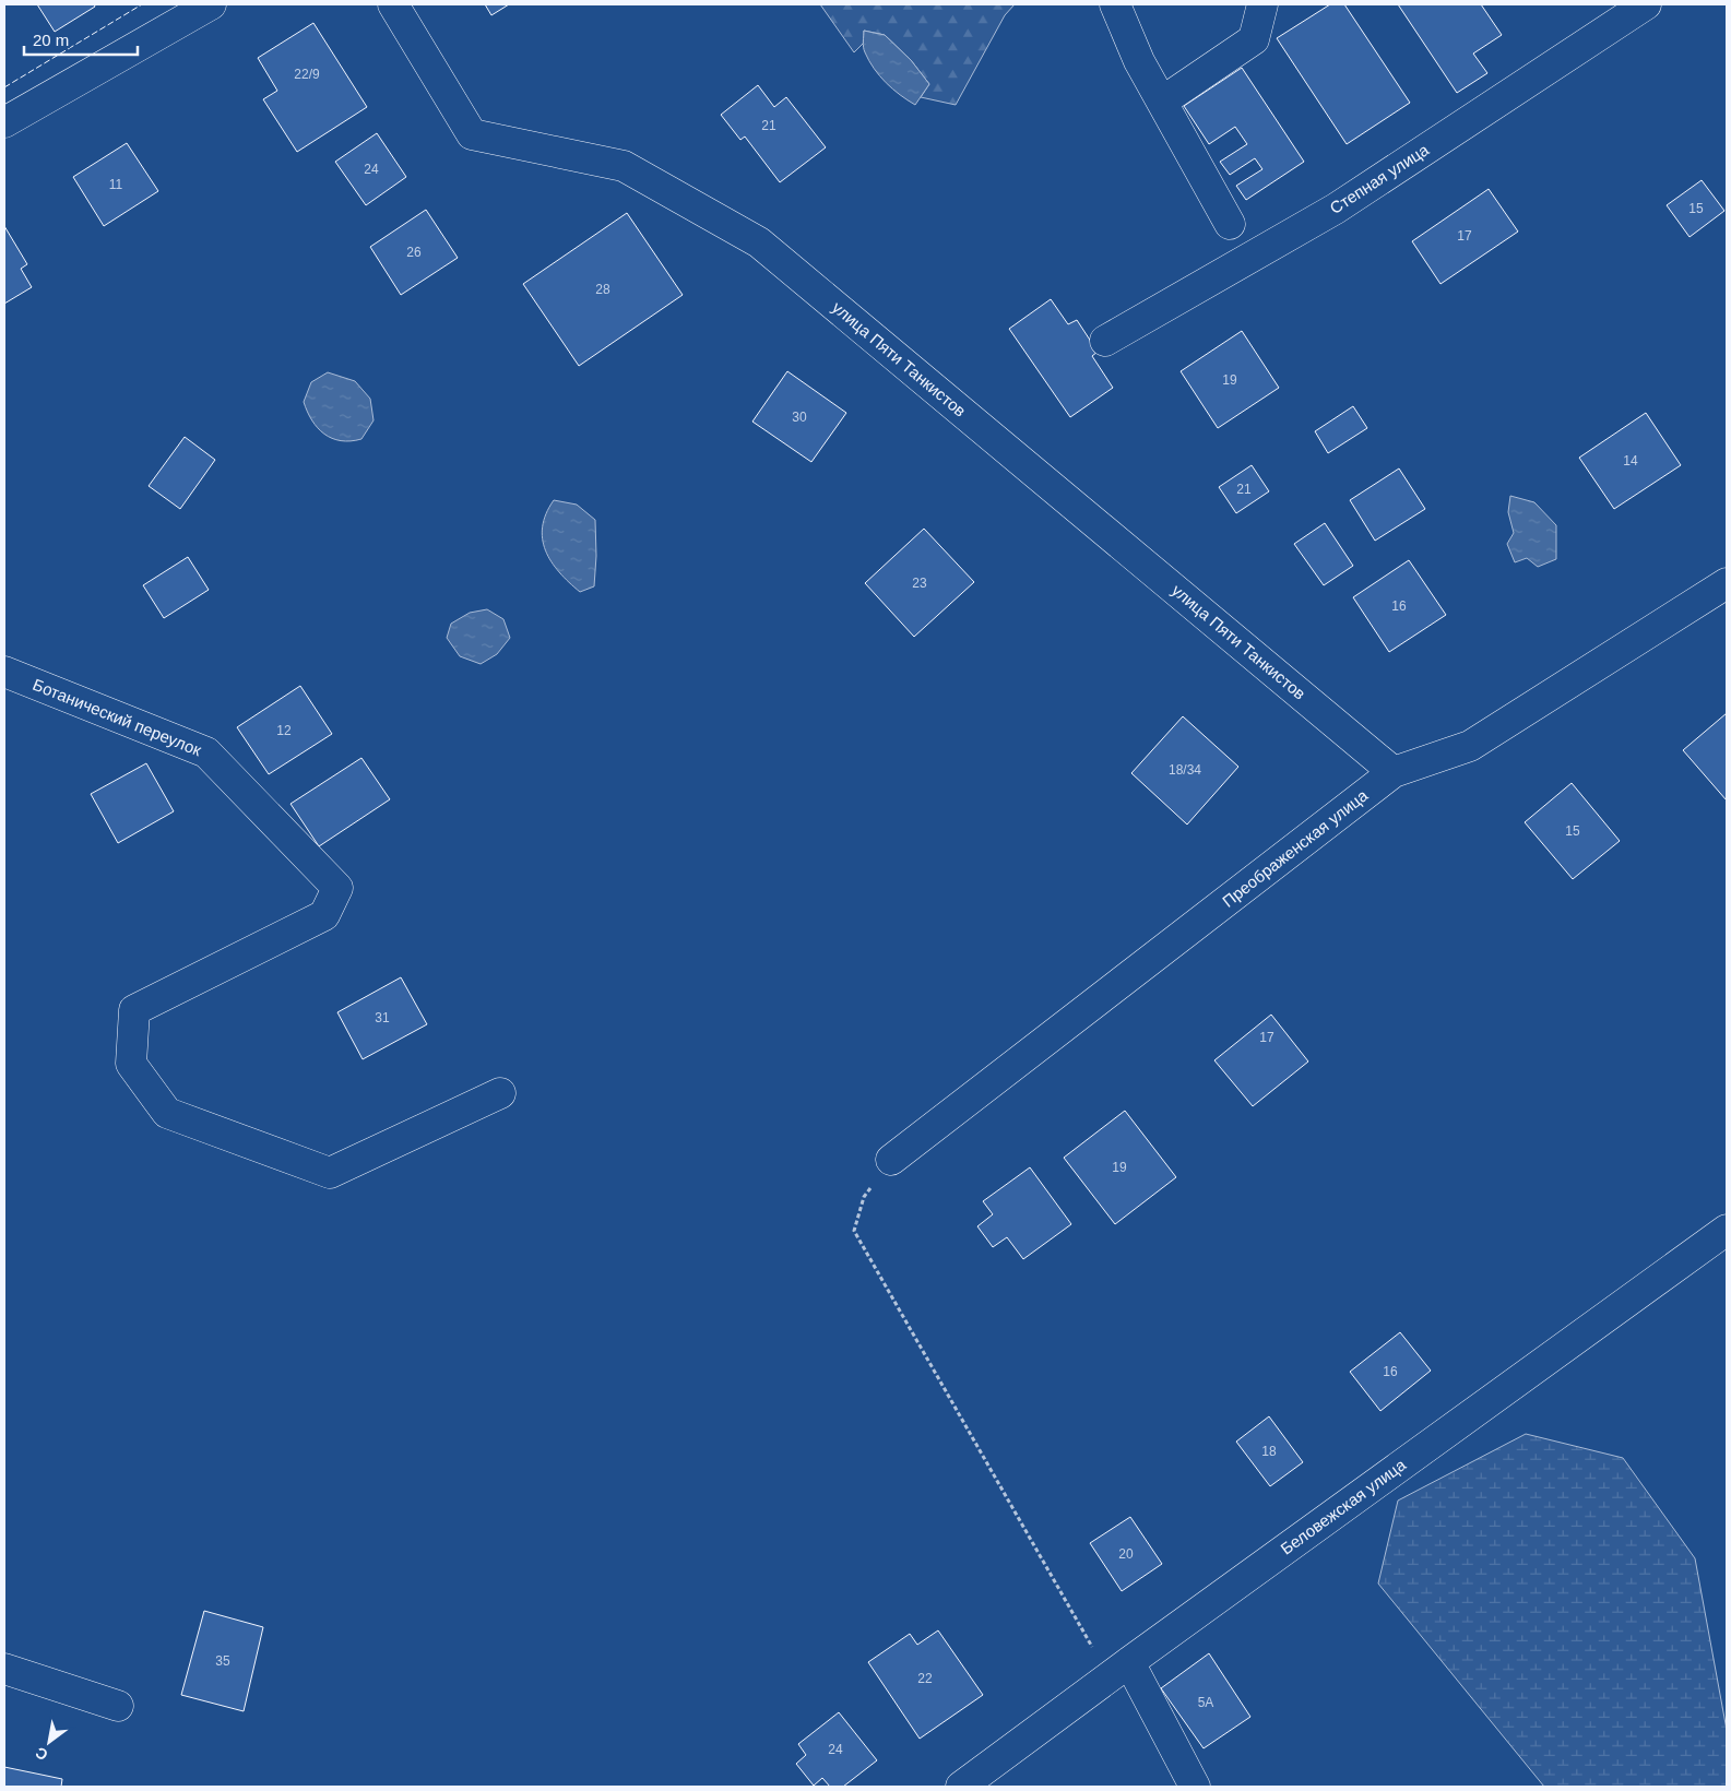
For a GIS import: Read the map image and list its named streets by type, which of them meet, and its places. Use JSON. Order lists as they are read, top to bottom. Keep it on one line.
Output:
{"streets":{"street":["Степная улица","улица Пяти Танкистов","Ботанический переулок","Преображенская улица","Беловежская улица"]},"crossings":[["улица Пяти Танкистов","Преображенская улица"]],"house_numbers":["22/9","21","24","11","15","17","26","28","19","30","14","21","23","16","12","18/34","15","31","17","19","16","18","20","35","22","5А","24"],"scale_bar":"20 m","north":"bottom left"}
